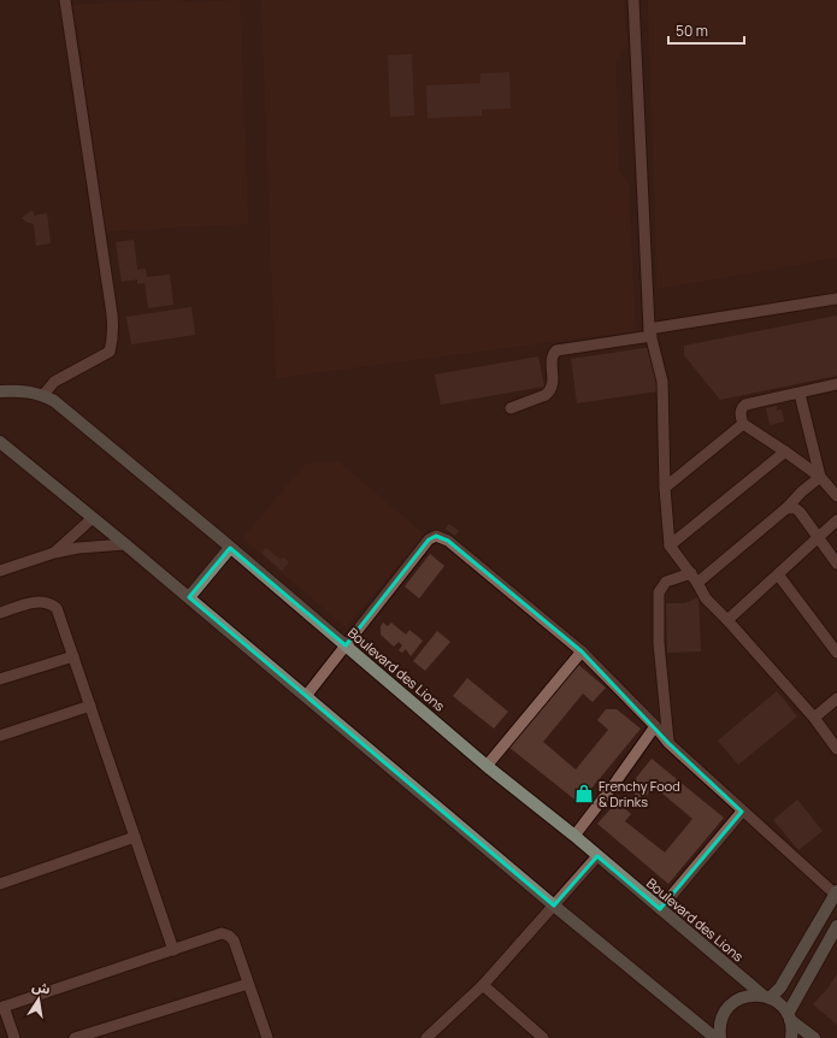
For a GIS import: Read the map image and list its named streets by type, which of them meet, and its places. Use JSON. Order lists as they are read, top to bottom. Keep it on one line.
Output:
{"streets":{"main road":["Boulevard des Lions"]},"places":{"shop":["Frenchy Food & Drinks"]},"scale_bar":"50 m","north":"top"}
